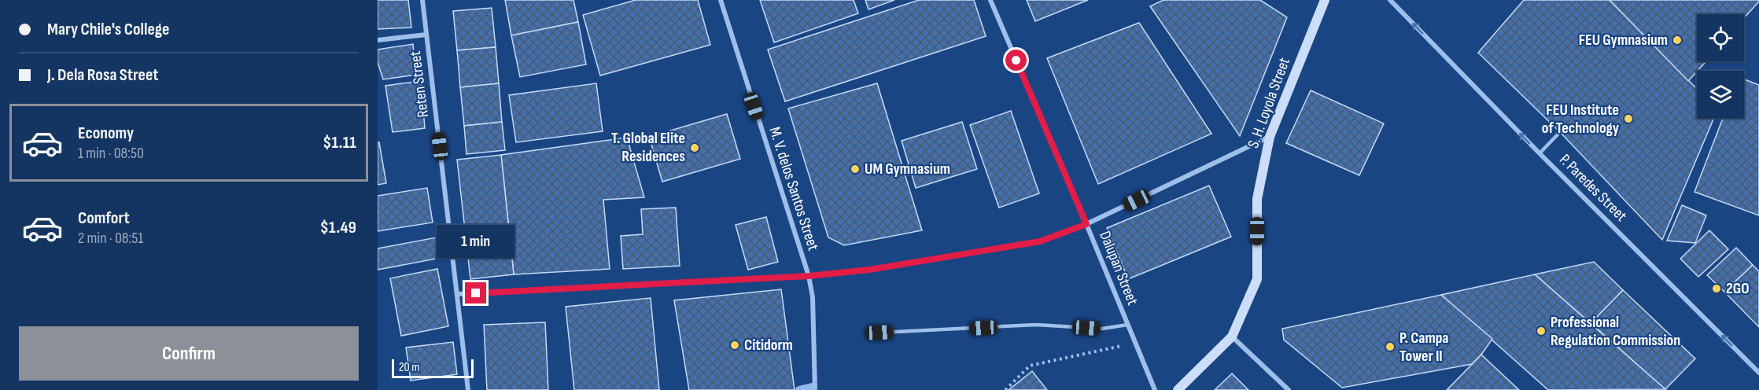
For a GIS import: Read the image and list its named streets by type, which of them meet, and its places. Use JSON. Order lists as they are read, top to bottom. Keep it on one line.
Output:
{"streets":{"street":["Reten Street","S. H. Loyola Street","P. Paredes Street","M. V. delos Santos Street","Dalupan Street"]},"one_way":["P. Paredes Street"],"places":["FEU Gymnasium","FEU Institute of Technology","T. Global Elite Residences","UM Gymnasium","2GO","Professional Regulation Commission","Citidorm","P. Campa Tower II"],"scale_bar":"20 m","page":{"banner":["Mary Chile's College","J. Dela Rosa Street"],"list":[{"name":"Economy","note":"1 min · 08:50","value":"$1.11"},{"name":"Comfort","note":"2 min · 08:51","value":"$1.49"}],"bubble":"1 min","buttons":"Confirm","scale":"20 m"}}
